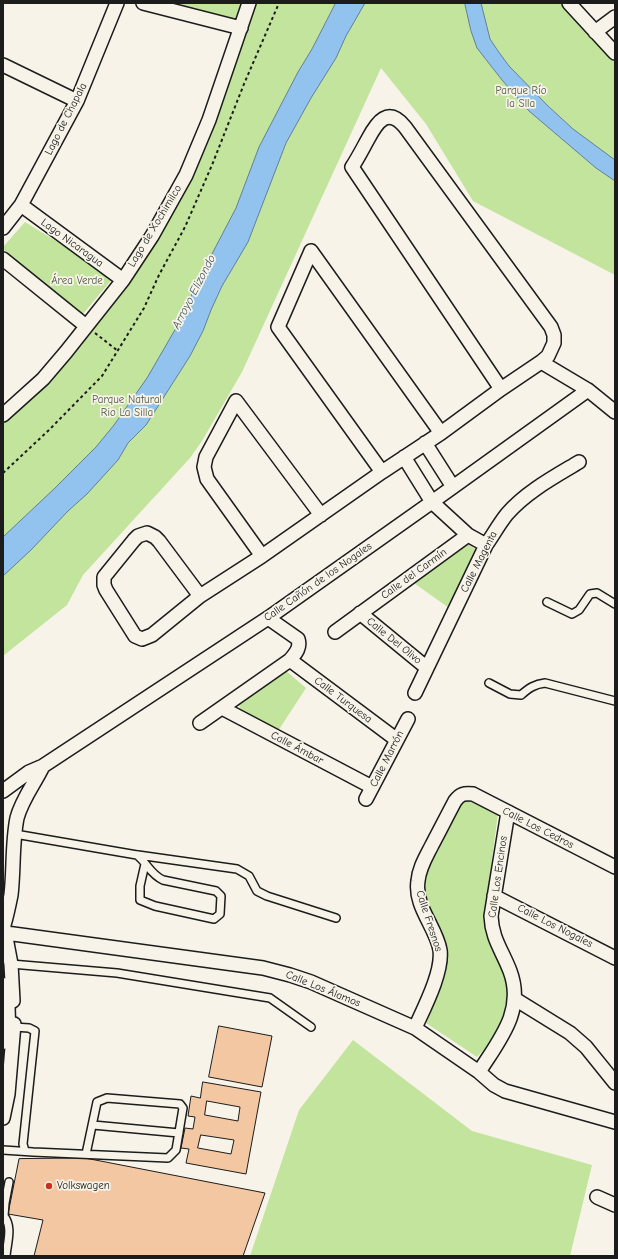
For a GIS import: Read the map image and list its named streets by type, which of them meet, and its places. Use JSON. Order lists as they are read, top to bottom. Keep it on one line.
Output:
{"streets":{"street":["Lago de Chapala","Lago de Xochimilco","Lago Nicaragua","Calle Magenta","Calle del Carmín","Calle Cañón de los Nogales","Calle Del Olivo","Calle Turquesa","Calle Ámbar","Calle Marrón","Calle Los Cedros","Calle Los Encinos","Calle Fresnos","Calle Los Nogales","Calle Los Álamos"]},"crossings":[["Lago de Chapala","Lago Nicaragua"],["Lago de Xochimilco","Lago Nicaragua"],["Calle Magenta","Calle Del Olivo"],["Calle del Carmín","Calle Del Olivo"],["Calle Cañón de los Nogales","Calle Los Álamos"],["Calle Turquesa","Calle Marrón"],["Calle Ámbar","Calle Marrón"],["Calle Los Cedros","Calle Los Encinos"],["Calle Los Cedros","Calle Fresnos"],["Calle Los Encinos","Calle Los Nogales"],["Calle Los Encinos","Calle Los Álamos"],["Calle Fresnos","Calle Los Álamos"]],"water":["Arroyo Elizondo"],"parks":["Parque Río la Slla","Área Verde","Parque Natural Rio La Silla"],"places":["Volkswagen"]}
